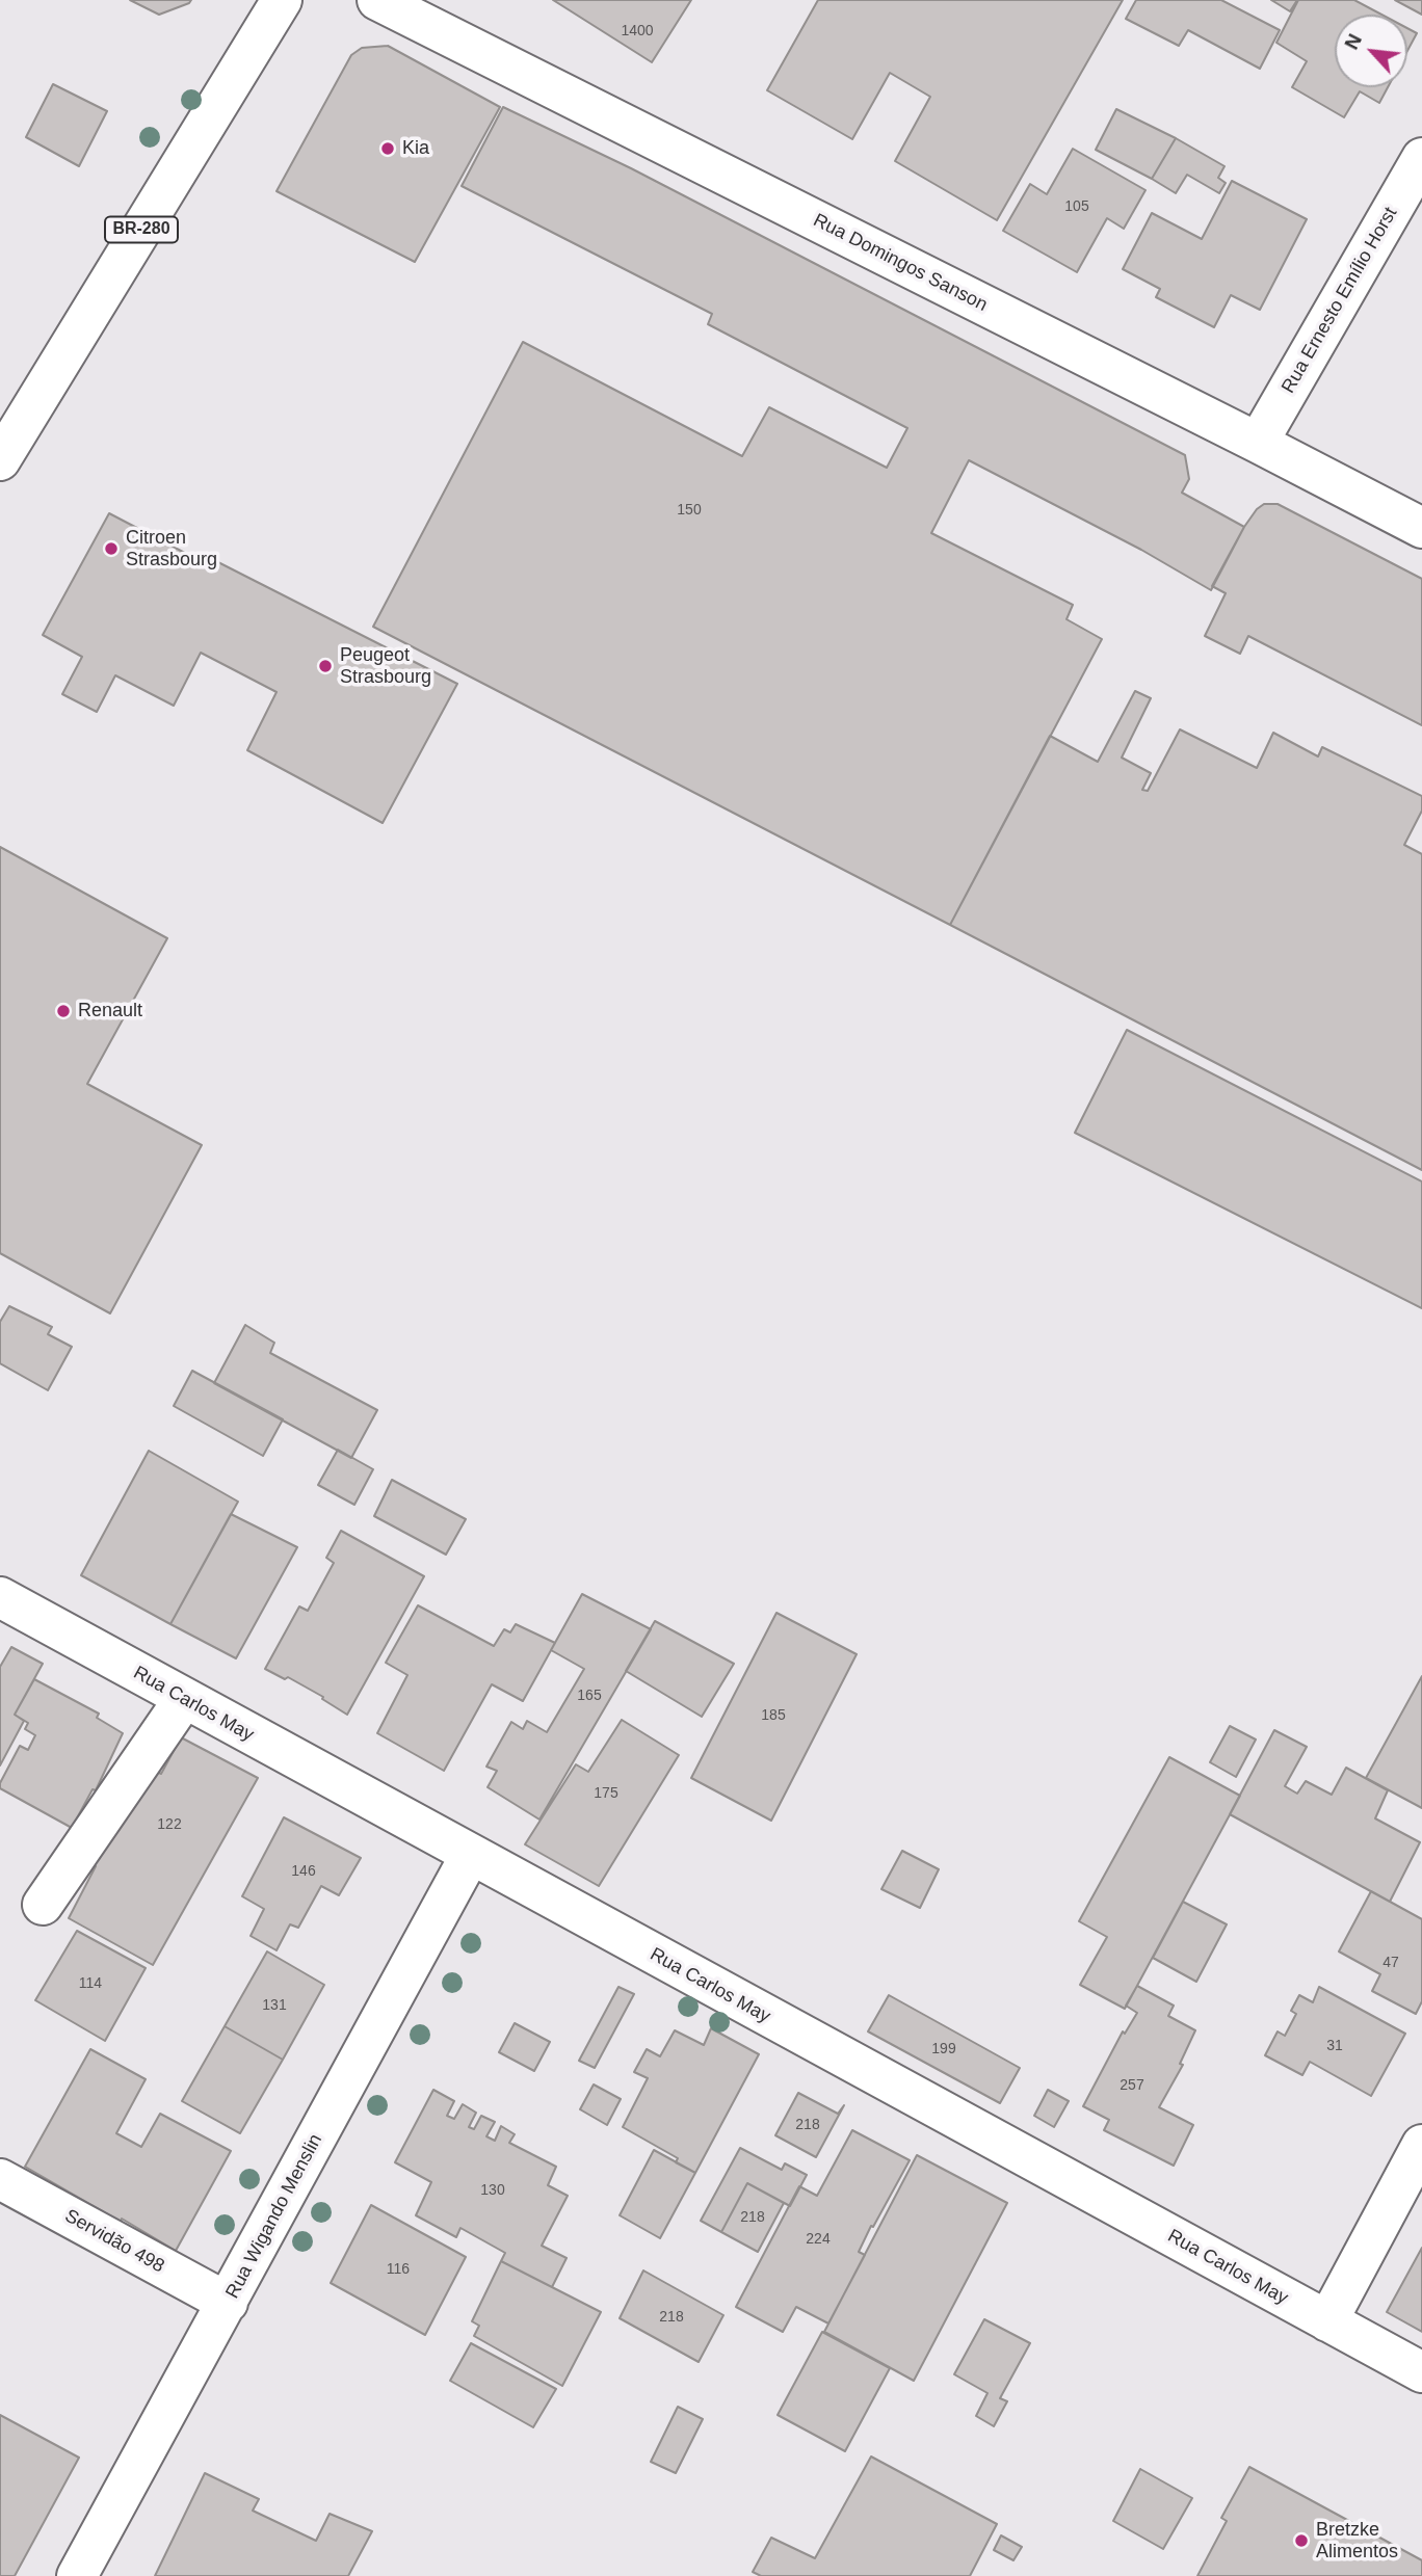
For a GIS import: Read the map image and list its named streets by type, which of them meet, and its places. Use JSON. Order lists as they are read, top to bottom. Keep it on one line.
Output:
{"streets":{"main road":["BR-280","Rua Domingos Sanson","Rua Ernesto Emílio Horst","Rua Carlos May","Rua Wigando Menslin","Servidão 498"]},"crossings":[["Rua Domingos Sanson","Rua Ernesto Emílio Horst"],["Rua Carlos May","Rua Wigando Menslin"],["Rua Wigando Menslin","Servidão 498"]],"places":["Kia","Citroen Strasbourg","Peugeot Strasbourg","Renault","Bretzke Alimentos"],"house_numbers":["1400","105","150","165","185","175","122","146","47","114","131","31","199","257","218","130","218","224","116","218"],"north":"top left"}
